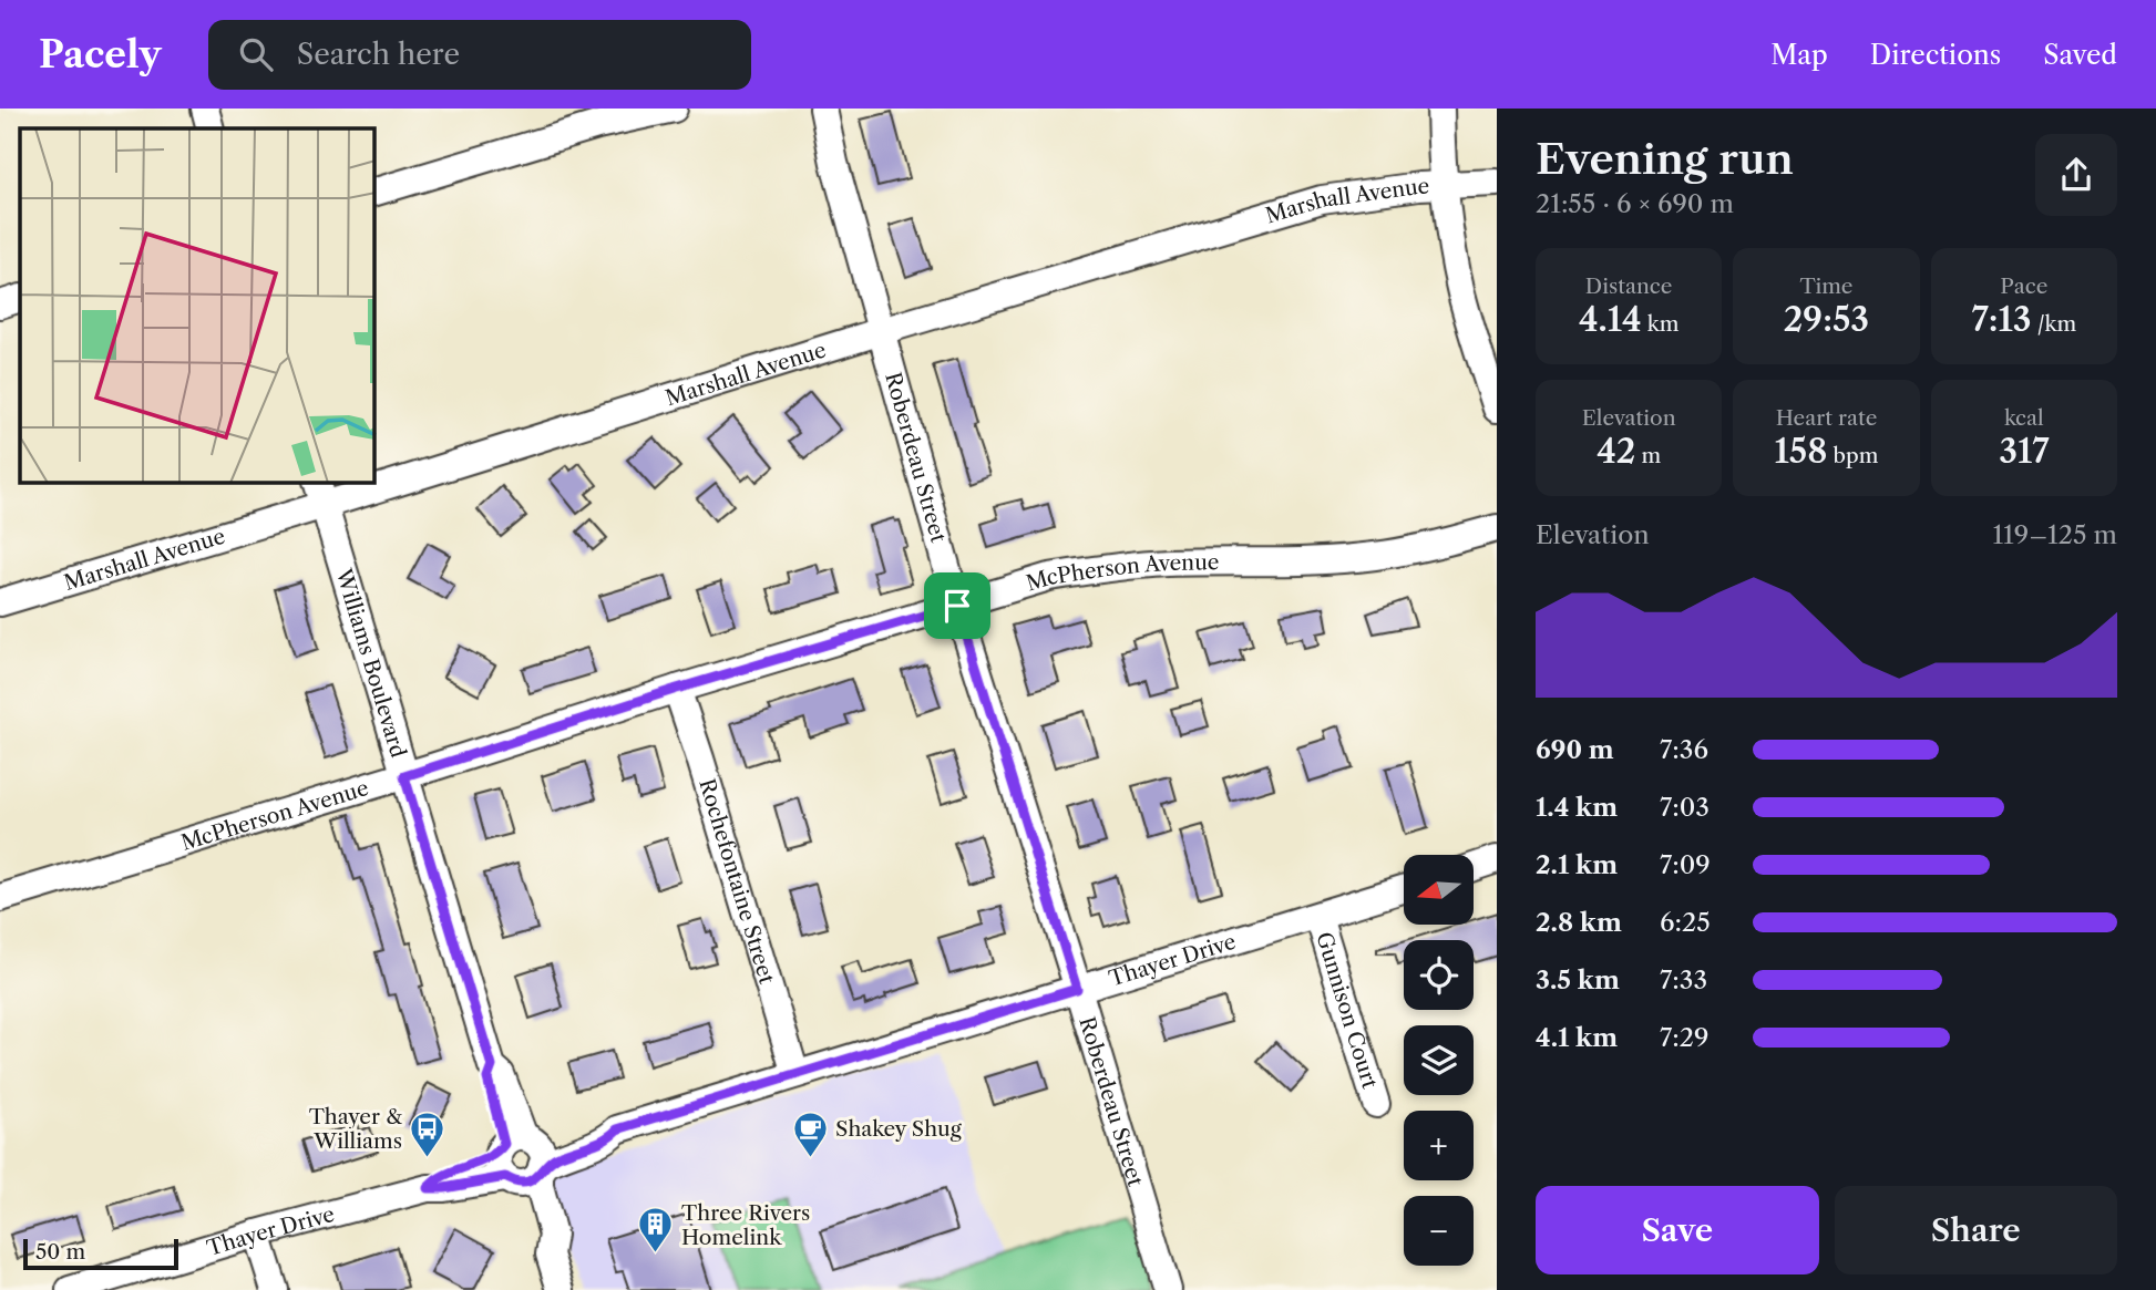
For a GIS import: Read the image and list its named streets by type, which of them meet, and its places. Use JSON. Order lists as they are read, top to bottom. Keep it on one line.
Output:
{"streets":{"street":["Marshall Avenue","Roberdeau Street","McPherson Avenue","Williams Boulevard","Rochefontaine Street","Thayer Drive","Gunnison Court"]},"crossings":[["Marshall Avenue","Roberdeau Street"],["Marshall Avenue","Williams Boulevard"],["Roberdeau Street","McPherson Avenue"],["Roberdeau Street","Thayer Drive"],["McPherson Avenue","Williams Boulevard"],["McPherson Avenue","Rochefontaine Street"],["Williams Boulevard","Thayer Drive"],["Rochefontaine Street","Thayer Drive"],["Thayer Drive","Gunnison Court"]],"places":{"bus stop":["Thayer & Williams"],"cafe":["Shakey Shug"],"building":["Three Rivers Homelink"]},"scale_bar":"50 m","north":"left","page":{"header":"Pacely","search":"Search here","nav":["Map","Directions","Saved"],"heading":["Evening run","21:55 · 6 × 690 m"],"stats":[["Distance","4.14 km"],["Time","29:53"],["Pace","7:13 /km"],["Elevation","42 m"],["Heart rate","158 bpm"],["kcal","317"]],"chart":["Elevation","119–125 m"],"list":[{"name":"690 m","note":"7:36"},{"name":"1.4 km","note":"7:03"},{"name":"2.1 km","note":"7:09"},{"name":"2.8 km","note":"6:25"},{"name":"3.5 km","note":"7:33"},{"name":"4.1 km","note":"7:29"}],"map_buttons":["+","−"],"buttons":["Save","Share"],"scale":"50 m"}}
